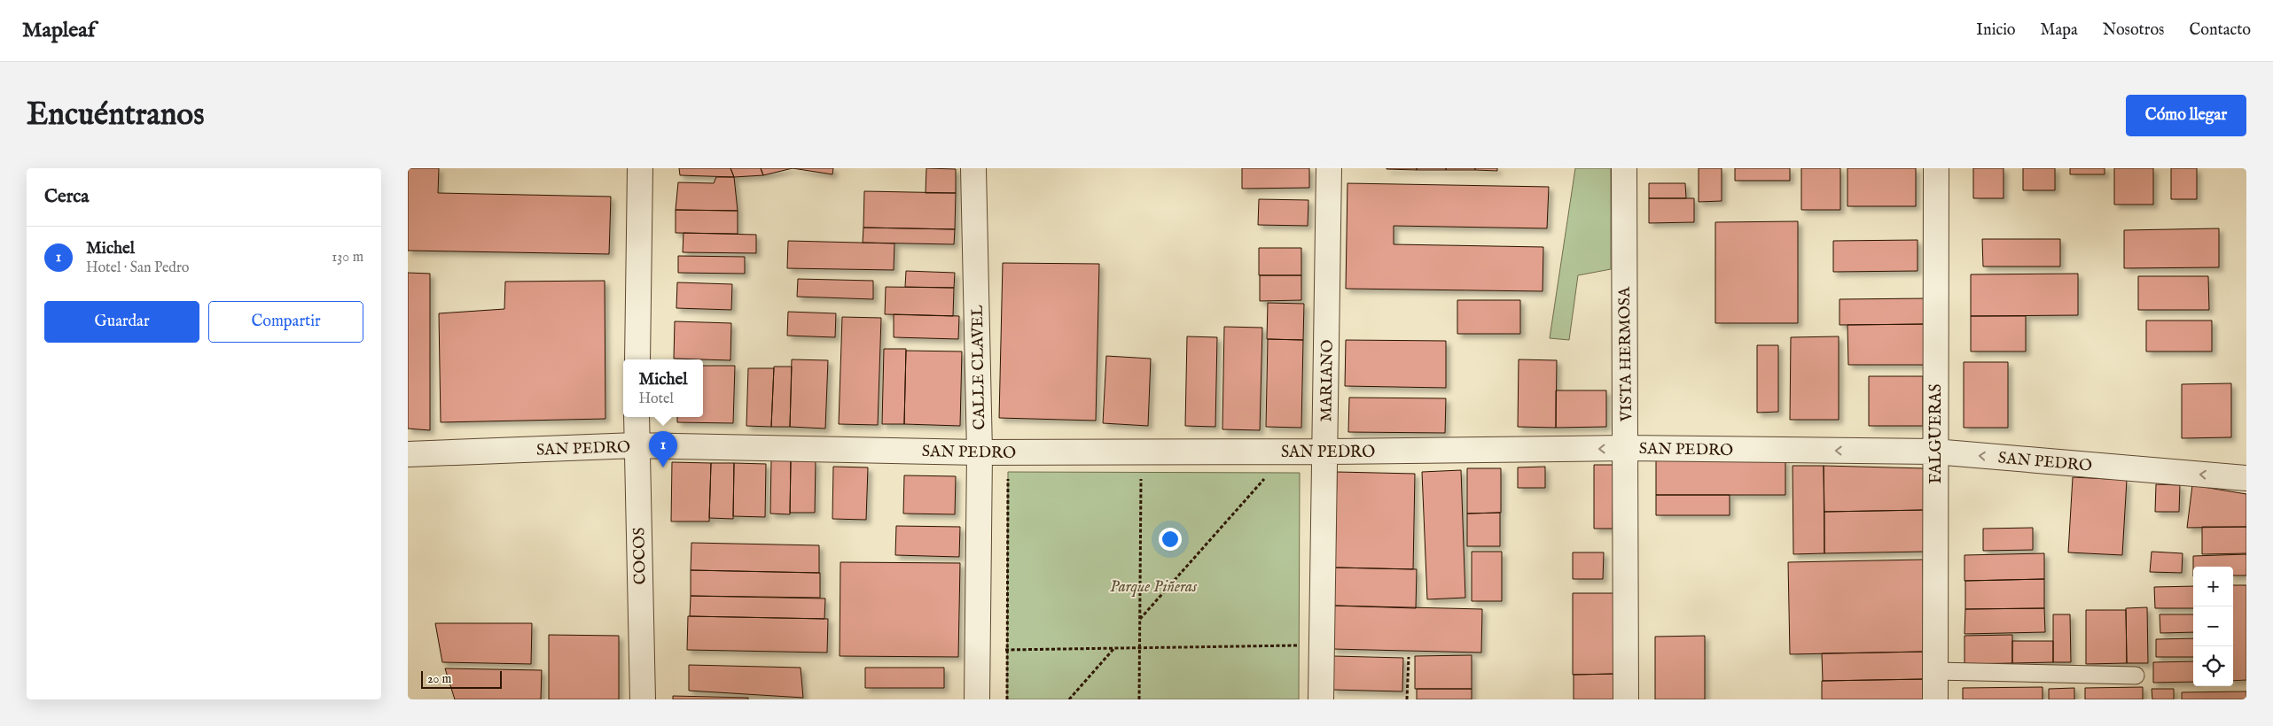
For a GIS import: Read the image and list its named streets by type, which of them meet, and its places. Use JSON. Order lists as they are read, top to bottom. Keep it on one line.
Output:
{"streets":{"street":["VISTA HERMOSA","CALLE CLAVEL","MARIANO","FALGUERAS","SAN PEDRO","COCOS"]},"crossings":[["VISTA HERMOSA","SAN PEDRO"],["CALLE CLAVEL","SAN PEDRO"],["MARIANO","SAN PEDRO"],["FALGUERAS","SAN PEDRO"],["SAN PEDRO","COCOS"]],"one_way":["SAN PEDRO"],"parks":["Parque Piñeras"],"scale_bar":"20 m","page":{"header":"Mapleaf","nav":["Inicio","Mapa","Nosotros","Contacto"],"buttons":["Cómo llegar",["Guardar","Compartir"]],"title":"Encuéntranos","heading":"Cerca","list":[{"mark":"1","name":"Michel","note":"Hotel · San Pedro","value":"130 m"}],"popup":["Michel","Hotel"],"pins":"1","map_buttons":["+","−"],"scale":"20 m"}}
